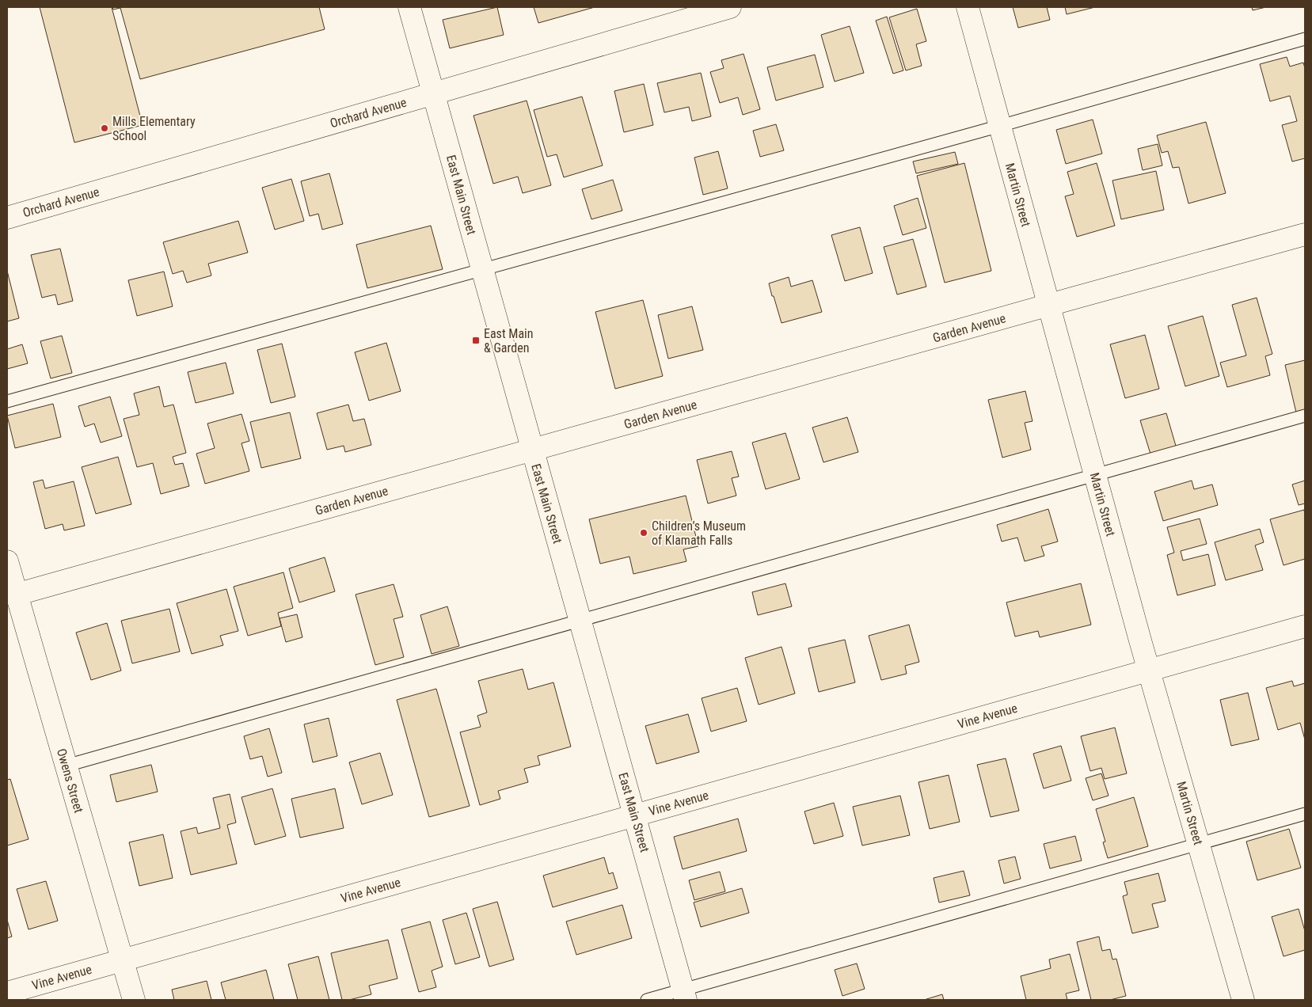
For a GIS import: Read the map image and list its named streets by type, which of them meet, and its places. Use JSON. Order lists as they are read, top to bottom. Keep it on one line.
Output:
{"streets":{"street":["Orchard Avenue","East Main Street","Martin Street","Garden Avenue","Vine Avenue","Owens Street"]},"crossings":[["Orchard Avenue","East Main Street"],["East Main Street","Garden Avenue"],["East Main Street","Vine Avenue"],["Martin Street","Garden Avenue"],["Martin Street","Vine Avenue"],["Garden Avenue","Owens Street"],["Vine Avenue","Owens Street"]],"places":{"other":["Mills Elementary School","Children’s Museum of Klamath Falls"],"transit":["East Main & Garden"]}}
